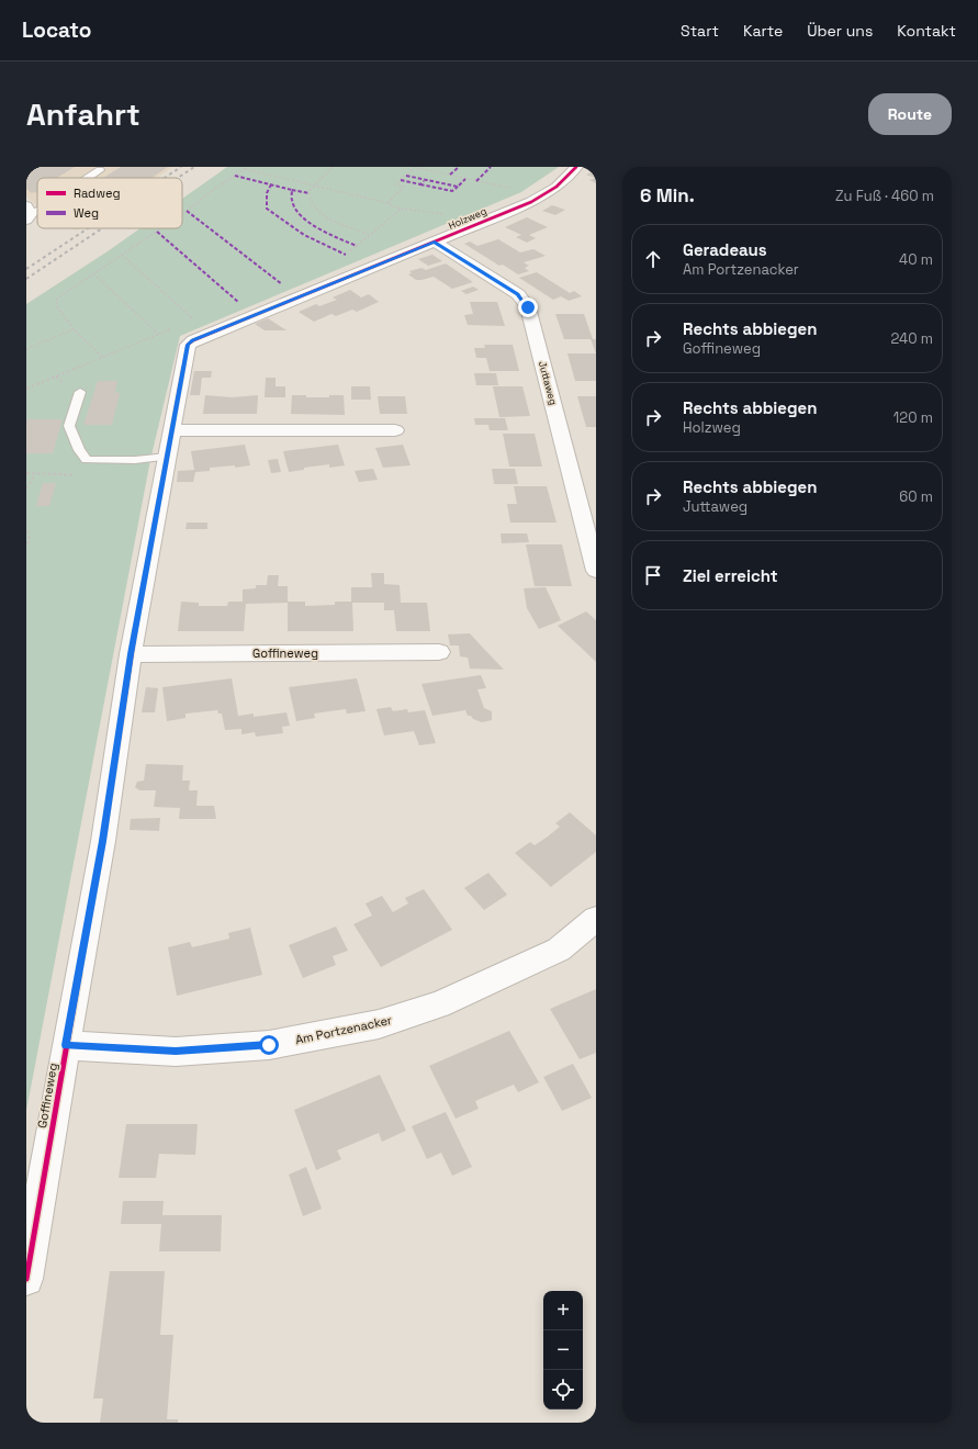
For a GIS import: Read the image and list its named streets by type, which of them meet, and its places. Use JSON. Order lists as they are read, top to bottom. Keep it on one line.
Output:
{"streets":{"street":["Holzweg","Juttaweg","Goffineweg","Am Portzenacker"]},"crossings":[["Holzweg","Juttaweg"],["Holzweg","Goffineweg"],["Goffineweg","Am Portzenacker"]],"legend":["Radweg","Weg"],"page":{"header":"Locato","nav":["Start","Karte","Über uns","Kontakt"],"buttons":"Route","title":"Anfahrt","heading":["6 Min.","Zu Fuß · 460 m"],"list":[["Geradeaus","Am Portzenacker","40 m"],["Rechts abbiegen","Goffineweg","240 m"],["Rechts abbiegen","Holzweg","120 m"],["Rechts abbiegen","Juttaweg","60 m"],"Ziel erreicht"],"map_buttons":["+","−"]}}
